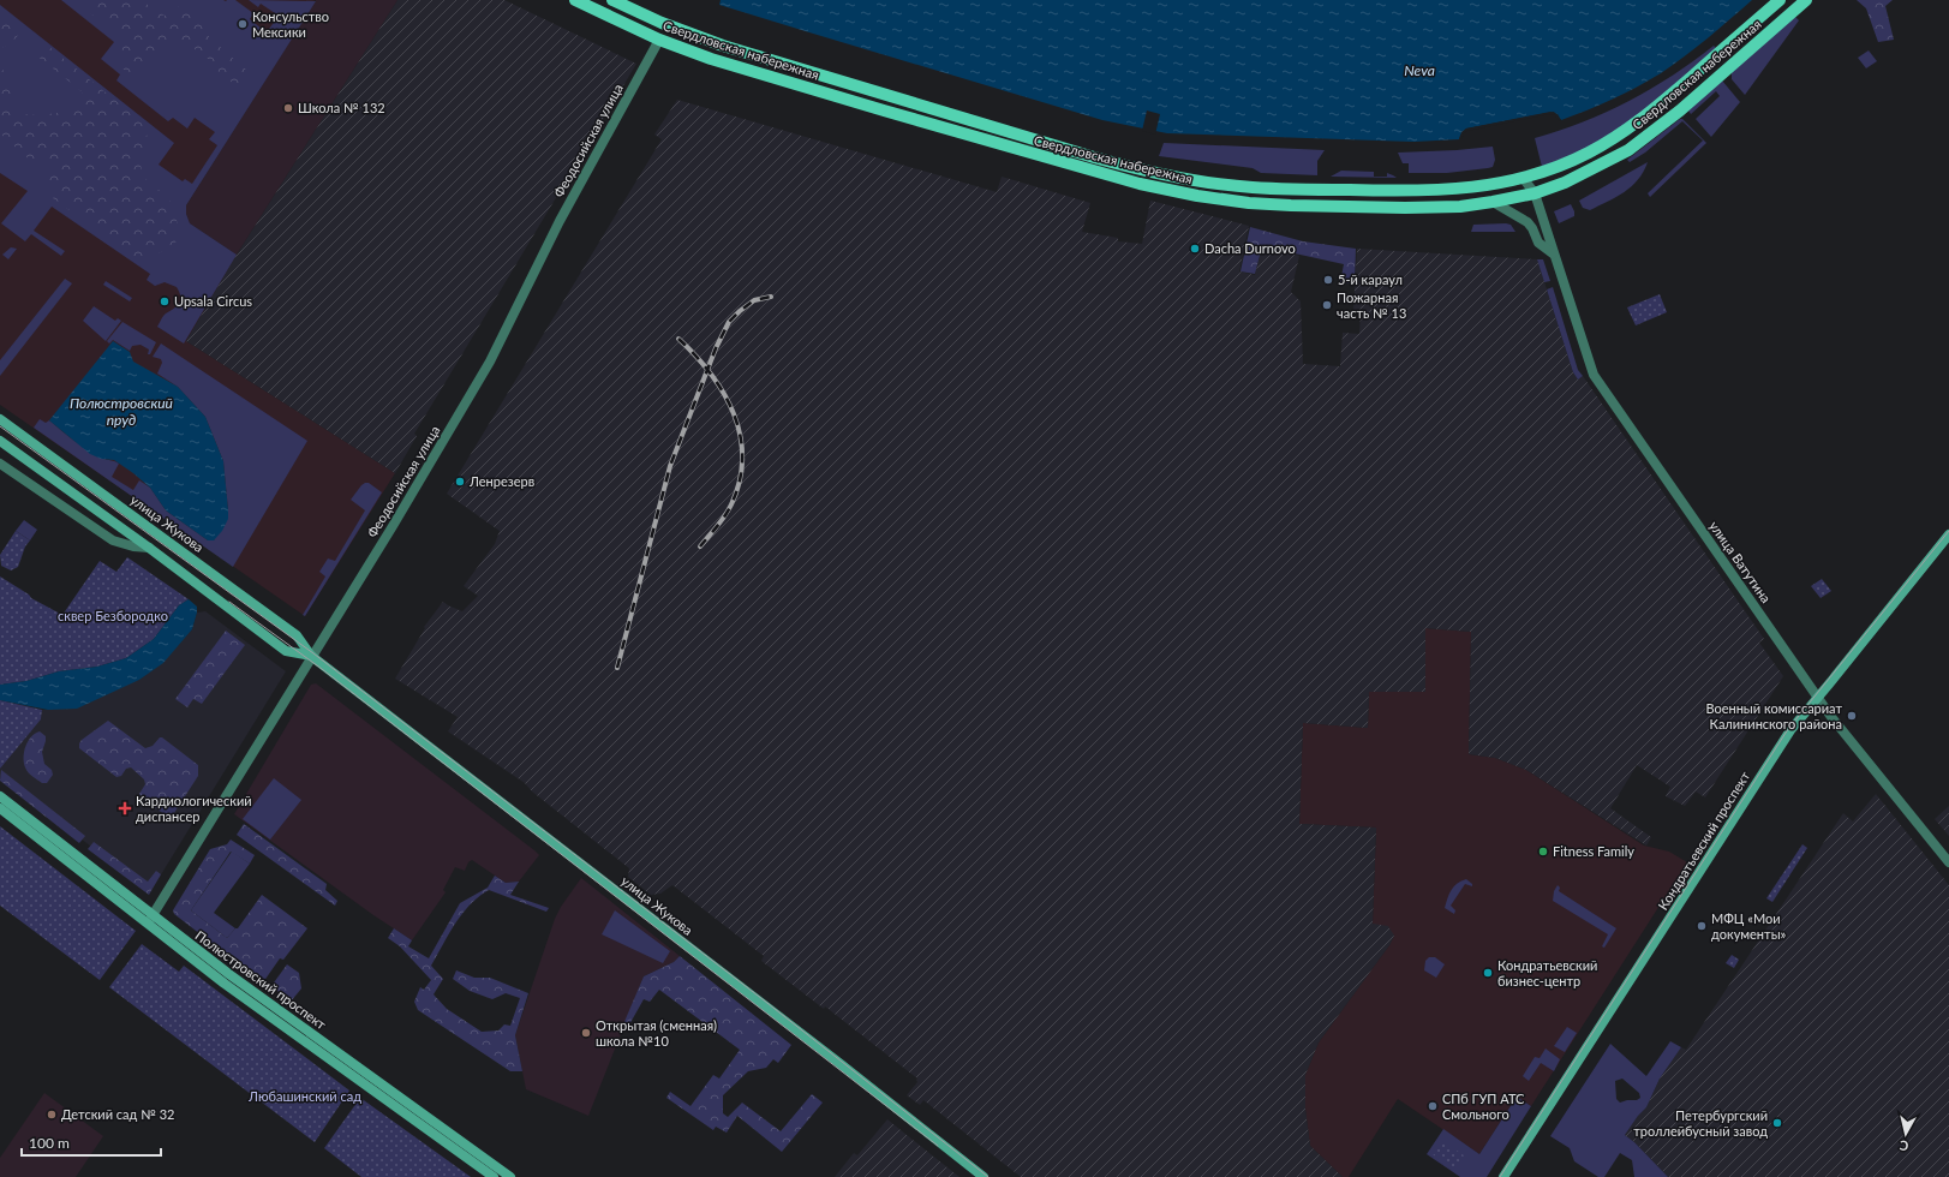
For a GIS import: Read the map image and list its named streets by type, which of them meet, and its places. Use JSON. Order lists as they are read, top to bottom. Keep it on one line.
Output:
{"streets":{"main road":["Свердловская набережная","улица Жукова","Кондратьевский проспект","Полюстровский проспект"],"street":["Феодосийская улица","улица Ватутина"]},"crossings":[["Свердловская набережная","Феодосийская улица"],["Свердловская набережная","улица Ватутина"],["Феодосийская улица","улица Жукова"],["Феодосийская улица","Полюстровский проспект"],["улица Ватутина","Кондратьевский проспект"]],"water":["Neva","Полюстровский пруд"],"parks":["сквер Безбородко","Любашинский сад"],"places":{"other":["Консульство Мексики","Школа № 132","Dacha Durnovo","5-й караул","Upsala Circus","Пожарная часть № 13","Ленрезерв","Военный комиссариат Калининского района","Fitness Family","МФЦ «Мои документы»","Кондратьевский бизнес-центр","Открытая (сменная) школа №10","СПб ГУП АТС Смольного","Детский сад № 32","Петербургский троллейбусный завод"],"health":["Кардиологический диспансер"]},"scale_bar":"100 m","north":"bottom"}
